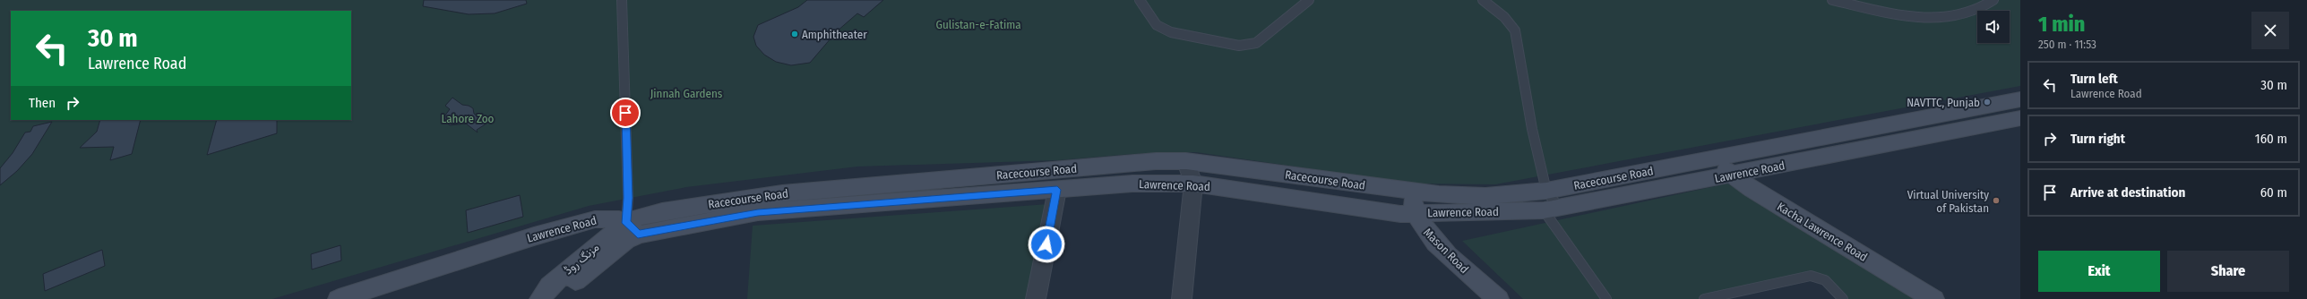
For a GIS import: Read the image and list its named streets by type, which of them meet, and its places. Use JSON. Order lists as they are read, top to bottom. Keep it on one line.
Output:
{"streets":{"main road":["Racecourse Road","Lawrence Road","Kacha Lawrence Road","Mason Road","مزنگ روڈ"]},"crossings":[["Racecourse Road","Lawrence Road"],["Racecourse Road","Kacha Lawrence Road"],["Racecourse Road","Mason Road"],["Racecourse Road","مزنگ روڈ"],["Lawrence Road","Kacha Lawrence Road"],["Lawrence Road","Mason Road"],["Lawrence Road","مزنگ روڈ"]],"parks":["Gulistan-e-Fatima","Jinnah Gardens","Lahore Zoo"],"places":["Amphitheater","NAVTTC, Punjab","Virtual University of Pakistan"],"page":{"heading":["1 min","250 m · 11:53"],"turn":["30 m","Lawrence Road"],"list":[{"name":"Turn left","note":"Lawrence Road","value":"30 m"},{"name":"Turn right","value":"160 m"},{"name":"Arrive at destination","value":"60 m"}],"then":"Then","buttons":["Exit","Share"]}}
